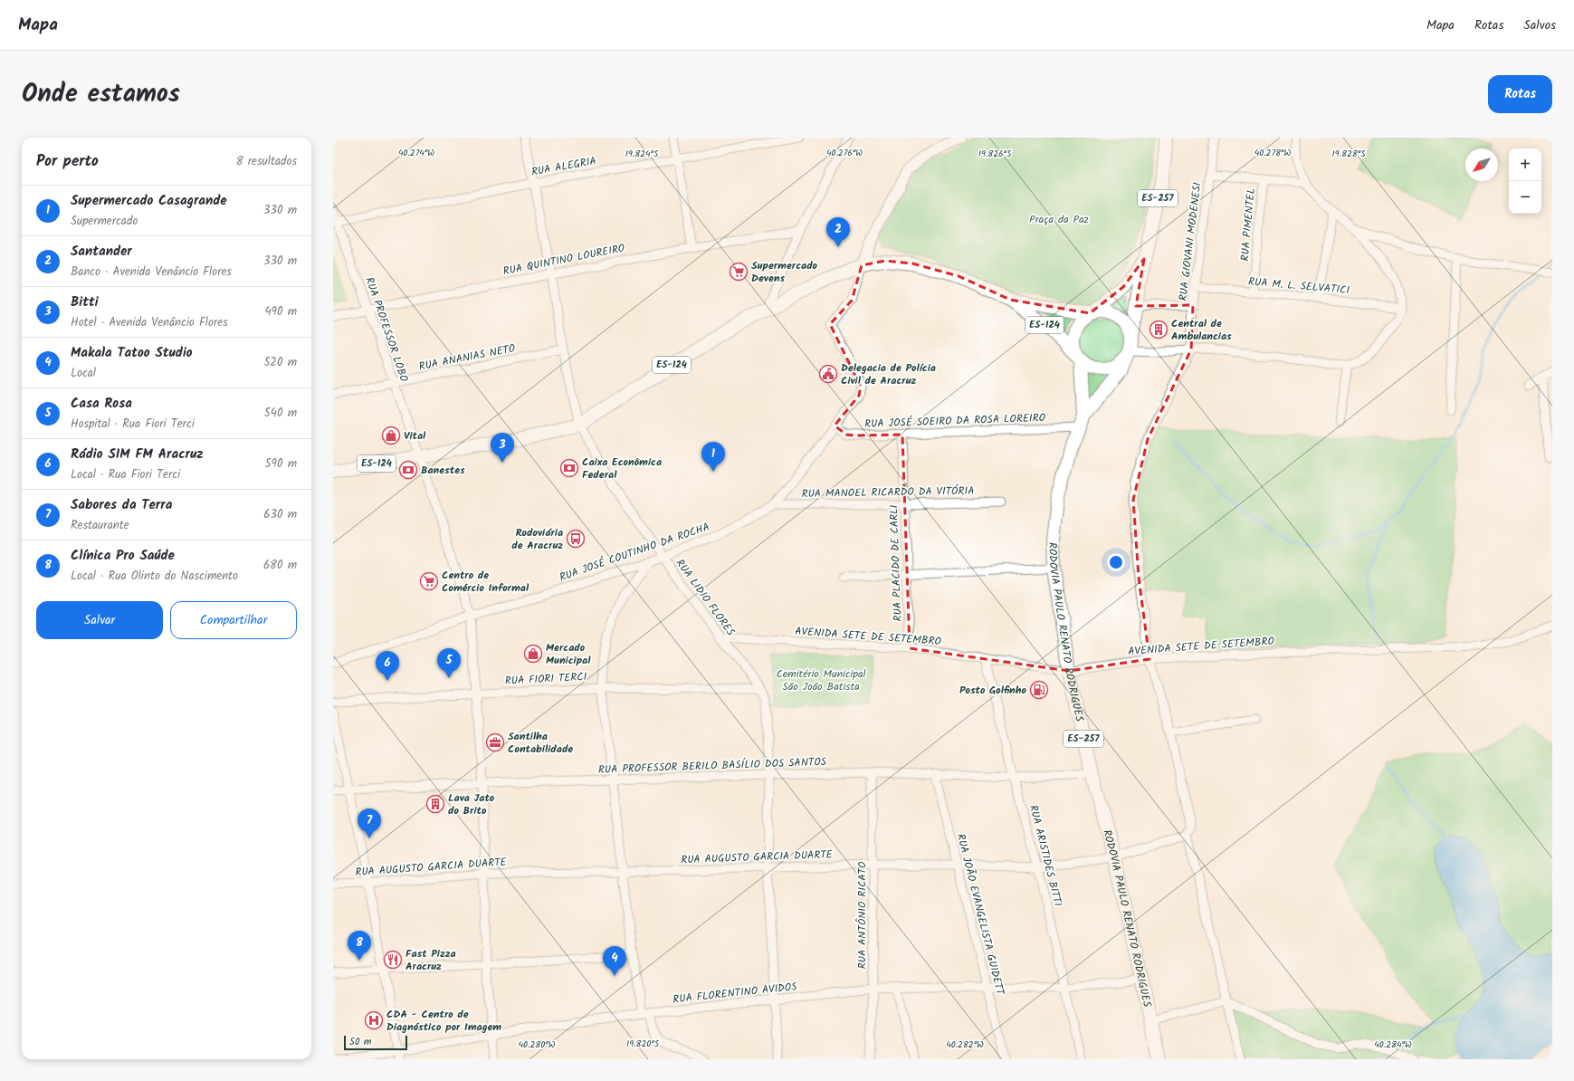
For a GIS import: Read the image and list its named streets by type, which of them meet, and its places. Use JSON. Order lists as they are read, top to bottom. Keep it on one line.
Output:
{"streets":{"main road":["ES-257","ES-124","RODOVIA PAULO RENATO RODRIGUES"],"street":["RUA ALEGRIA","RUA PIMENTEL","RUA GIOVANI MODENESI","RUA QUINTINO LOUREIRO","RUA M. L. SELVATICI","RUA PROFESSOR LOBO","RUA ANANIAS NETO","RUA JOSÉ SOEIRO DA ROSA LOREIRO","RUA MANOEL RICARDO DA VITÓRIA","RUA JOSÉ COUTINHO DA ROCHA","RUA PLACIDO DE CARLI","RUA LIDIO FLORES","AVENIDA SETE DE SETEMBRO","RUA FIORI TERCI","RUA PROFESSOR BERILO BASÍLIO DOS SANTOS","RUA ARISTIDES BITTI","RUA AUGUSTO GARCIA DUARTE","RUA JOÃO EVANGELISTA GUIDETT","RUA ANTÔNIO RICATO","RUA FLORENTINO AVIDOS"]},"crossings":[["RUA ALEGRIA","RUA PROFESSOR LOBO"],["RUA ALEGRIA","RUA LIDIO FLORES"],["ES-257","ES-124"],["ES-257","RUA JOSÉ SOEIRO DA ROSA LOREIRO"],["ES-257","RODOVIA PAULO RENATO RODRIGUES"],["RUA PIMENTEL","RUA M. L. SELVATICI"],["RUA GIOVANI MODENESI","RUA M. L. SELVATICI"],["RUA QUINTINO LOUREIRO","RUA PROFESSOR LOBO"],["RUA QUINTINO LOUREIRO","RUA LIDIO FLORES"],["ES-124","RUA PROFESSOR LOBO"],["ES-124","RUA JOSÉ COUTINHO DA ROCHA"],["ES-124","RUA LIDIO FLORES"],["RUA PROFESSOR LOBO","RUA ANANIAS NETO"],["RUA PROFESSOR LOBO","RUA JOSÉ COUTINHO DA ROCHA"],["RUA PROFESSOR LOBO","RUA FIORI TERCI"],["RUA PROFESSOR LOBO","RUA PROFESSOR BERILO BASÍLIO DOS SANTOS"],["RUA PROFESSOR LOBO","RUA AUGUSTO GARCIA DUARTE"],["RUA PROFESSOR LOBO","RUA FLORENTINO AVIDOS"],["RUA ANANIAS NETO","RUA LIDIO FLORES"],["RUA JOSÉ SOEIRO DA ROSA LOREIRO","RUA JOSÉ COUTINHO DA ROCHA"],["RUA JOSÉ SOEIRO DA ROSA LOREIRO","RUA PLACIDO DE CARLI"],["RUA JOSÉ SOEIRO DA ROSA LOREIRO","RODOVIA PAULO RENATO RODRIGUES"],["RUA MANOEL RICARDO DA VITÓRIA","RUA JOSÉ COUTINHO DA ROCHA"],["RUA MANOEL RICARDO DA VITÓRIA","RUA PLACIDO DE CARLI"],["RUA JOSÉ COUTINHO DA ROCHA","RUA LIDIO FLORES"],["RUA PLACIDO DE CARLI","AVENIDA SETE DE SETEMBRO"],["RUA LIDIO FLORES","AVENIDA SETE DE SETEMBRO"],["RUA LIDIO FLORES","RUA FIORI TERCI"],["RUA LIDIO FLORES","RUA PROFESSOR BERILO BASÍLIO DOS SANTOS"],["RUA LIDIO FLORES","RUA AUGUSTO GARCIA DUARTE"],["RUA LIDIO FLORES","RUA FLORENTINO AVIDOS"],["RODOVIA PAULO RENATO RODRIGUES","AVENIDA SETE DE SETEMBRO"],["RODOVIA PAULO RENATO RODRIGUES","RUA PROFESSOR BERILO BASÍLIO DOS SANTOS"],["RODOVIA PAULO RENATO RODRIGUES","RUA AUGUSTO GARCIA DUARTE"],["RODOVIA PAULO RENATO RODRIGUES","RUA FLORENTINO AVIDOS"],["AVENIDA SETE DE SETEMBRO","RUA ARISTIDES BITTI"],["RUA PROFESSOR BERILO BASÍLIO DOS SANTOS","RUA ARISTIDES BITTI"],["RUA PROFESSOR BERILO BASÍLIO DOS SANTOS","RUA JOÃO EVANGELISTA GUIDETT"],["RUA PROFESSOR BERILO BASÍLIO DOS SANTOS","RUA ANTÔNIO RICATO"],["RUA ARISTIDES BITTI","RUA AUGUSTO GARCIA DUARTE"],["RUA ARISTIDES BITTI","RUA FLORENTINO AVIDOS"],["RUA AUGUSTO GARCIA DUARTE","RUA JOÃO EVANGELISTA GUIDETT"],["RUA AUGUSTO GARCIA DUARTE","RUA ANTÔNIO RICATO"],["RUA JOÃO EVANGELISTA GUIDETT","RUA FLORENTINO AVIDOS"],["RUA ANTÔNIO RICATO","RUA FLORENTINO AVIDOS"]],"parks":["Praça da Paz","Cemitério Municipal São João Batista"],"places":{"supermarket":["Supermercado Devens","Centro de Comércio Informal"],"building":["Central de Ambulancias","Lava Jato do Brito"],"public building":["Delegacia de Polícia Civil de Aracruz"],"shop":["Vital","Mercado Municipal"],"bank":["Caixa Econômica Federal","Banestes"],"bus stop":["Rodoviária de Aracruz"],"fuel station":["Posto Golfinho"],"office":["Santilha Contabilidade"],"restaurant":["Fast Pizza Aracruz"],"hospital":["CDA - Centro de Diagnóstico por Imagem"]},"scale_bar":"50 m","north":"bottom left","page":{"header":"Mapa","nav":["Mapa","Rotas","Salvos"],"title":"Onde estamos","buttons":["Rotas",["Salvar","Compartilhar"]],"heading":["Por perto","8 resultados"],"map_buttons":["+","−"],"list":[{"mark":"1","name":"Supermercado Casagrande","note":"Supermercado","value":"330 m"},{"mark":"2","name":"Santander","note":"Banco · Avenida Venâncio Flores","value":"330 m"},{"mark":"3","name":"Bitti","note":"Hotel · Avenida Venâncio Flores","value":"490 m"},{"mark":"4","name":"Makala Tatoo Studio","note":"Local","value":"520 m"},{"mark":"5","name":"Casa Rosa","note":"Hospital · Rua Fiori Terci","value":"540 m"},{"mark":"6","name":"Rádio SIM FM Aracruz","note":"Local · Rua Fiori Terci","value":"590 m"},{"mark":"7","name":"Sabores da Terra","note":"Restaurante","value":"630 m"},{"mark":"8","name":"Clínica Pro Saúde","note":"Local · Rua Olinto do Nascimento","value":"680 m"}],"pins":["2","3","1","5","6","7","8","4"],"scale":"50 m"},"coordinates":["40.274°W","40.276°W","40.278°W","19.824°S","19.826°S","19.828°S","19.820°S","40.280°W","40.282°W","40.284°W"]}
